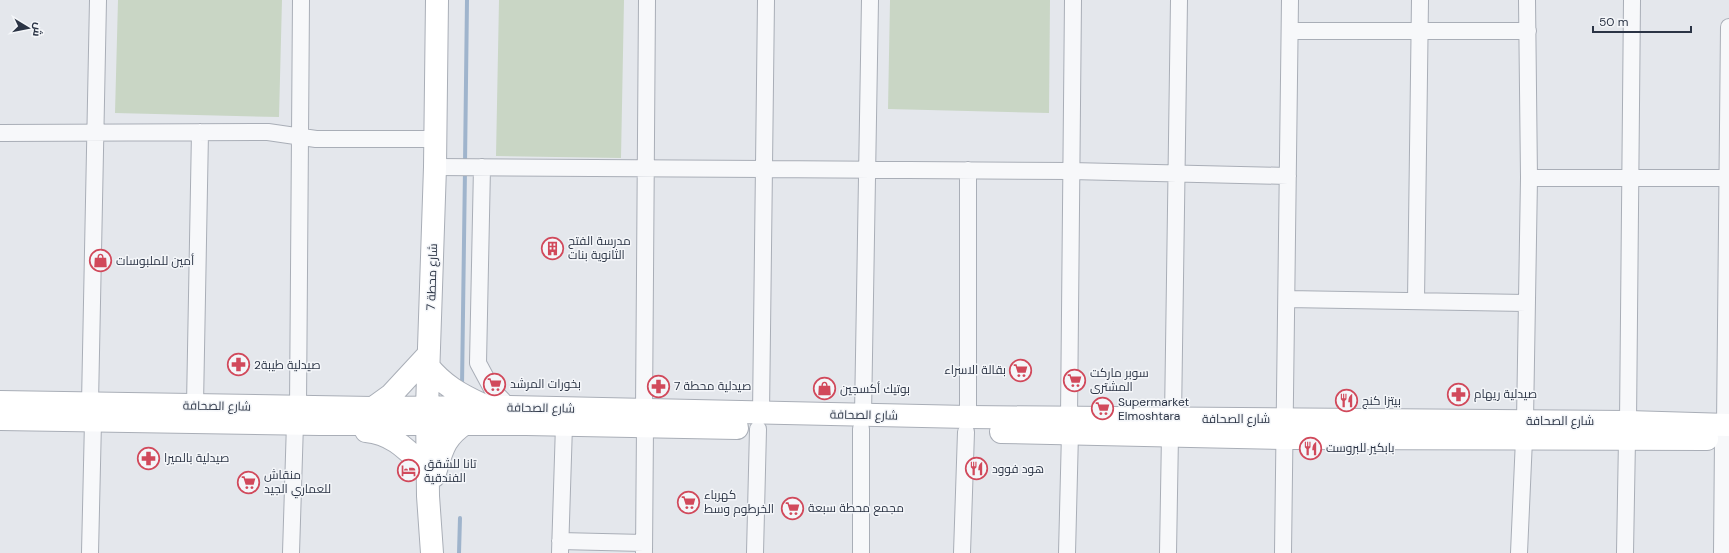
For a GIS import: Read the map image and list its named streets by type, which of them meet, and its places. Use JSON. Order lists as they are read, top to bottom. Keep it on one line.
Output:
{"streets":{"main road":["شارع محطة 7","شارع الصحافة"]},"crossings":[["شارع محطة 7","شارع الصحافة"]],"places":{"building":["مدرسة الفتح الثانوية بنات"],"shop":["أمين للملبوسات","بوتيك أكسجين"],"pharmacy":["صيدلية طيبة2","صيدلية محطة 7","صيدلية ريهام","صيدلية بالميرا"],"supermarket":["بقالة الاسراء","سوبر ماركت المشترى","بخورات المرشد","Supermarket Elmoshtara","منقاش للعماري الجيد","كهرباء الخرطوم وسط","مجمع محطة سبعة"],"restaurant":["بيتزا كنج","بابكير للبروست","هود فوود"],"hotel":["تانا للشقق الفندقية"]},"scale_bar":"50 m","north":"right"}
